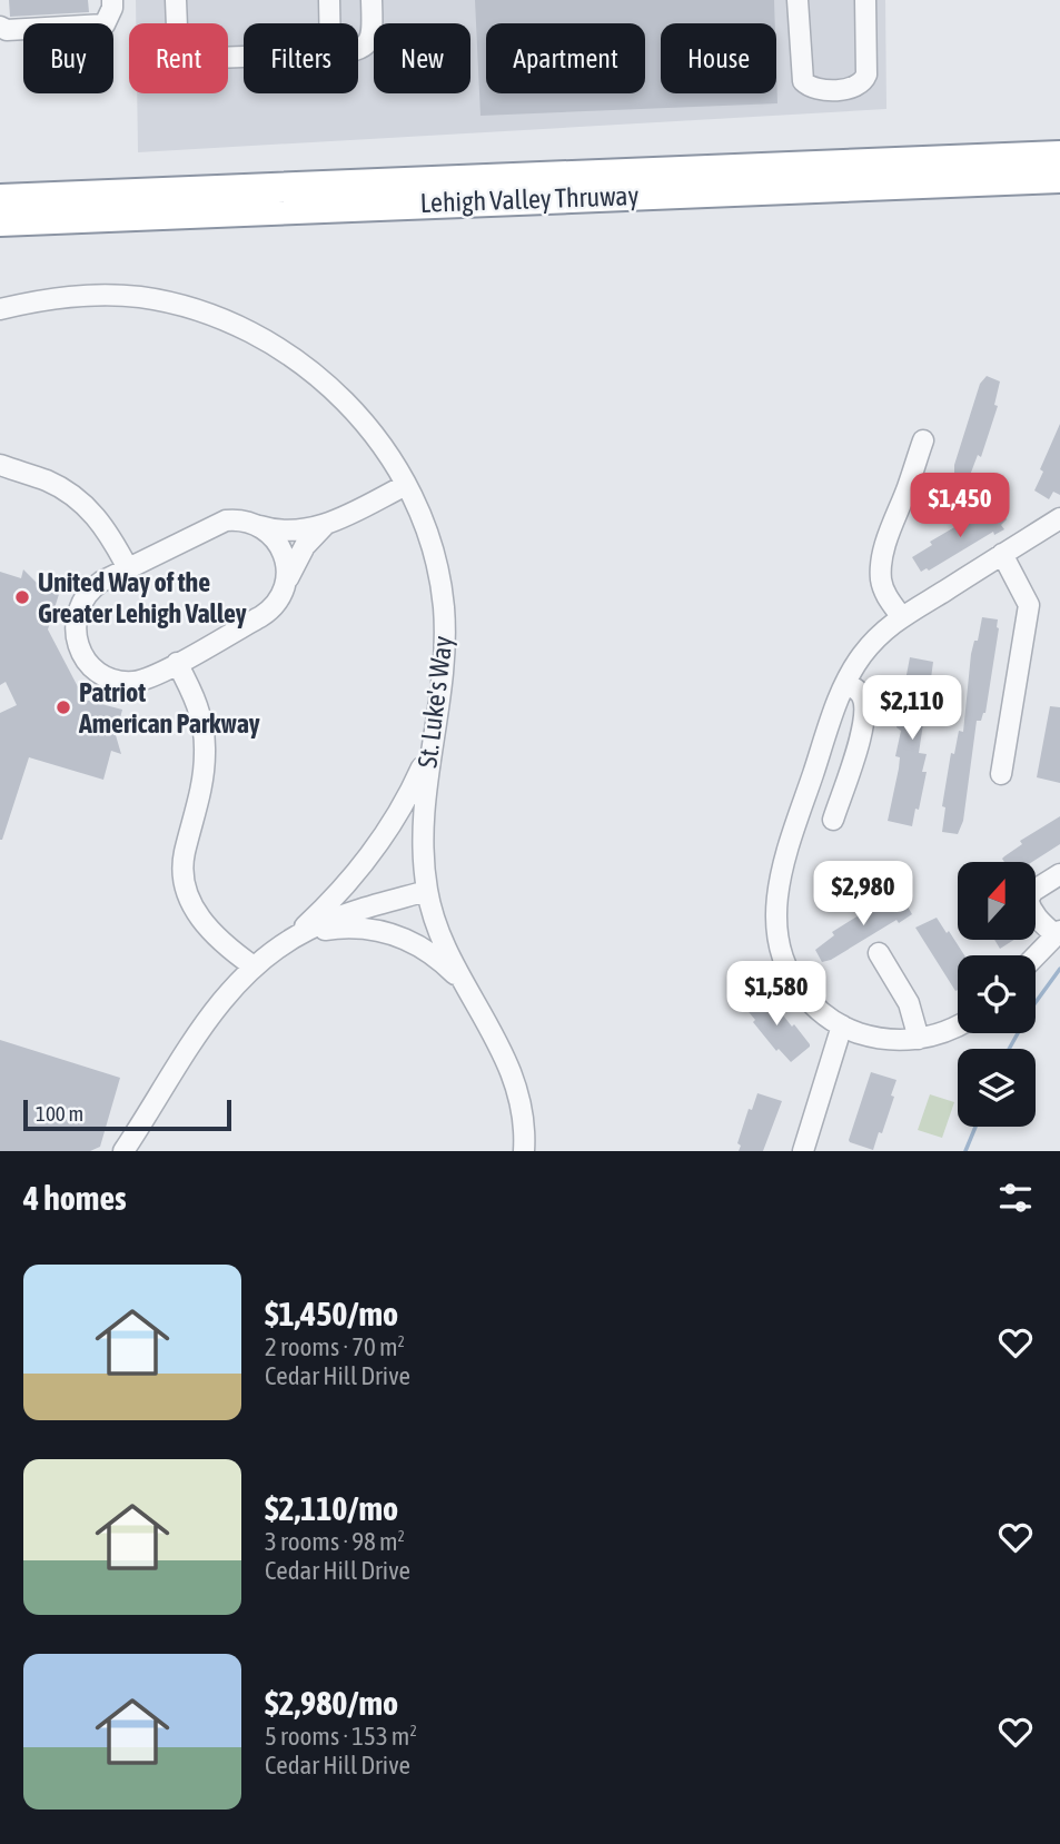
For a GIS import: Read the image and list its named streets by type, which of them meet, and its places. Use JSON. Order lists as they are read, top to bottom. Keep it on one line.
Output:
{"streets":{"highway":["Lehigh Valley Thruway"],"street":["St. Luke's Way"]},"places":["United Way of the Greater Lehigh Valley","Patriot American Parkway"],"scale_bar":"100 m","north":"top","page":{"chip":["Buy","Rent","Filters","New","Apartment","House"],"price":["$1,450","$2,110","$2,980","$1,580"],"scale":"100 m","heading":"4 homes","list":[{"name":"$1,450/mo","note":"2 rooms · 70 m² · Cedar Hill Drive"},{"name":"$2,110/mo","note":"3 rooms · 98 m² · Cedar Hill Drive"},{"name":"$2,980/mo","note":"5 rooms · 153 m² · Cedar Hill Drive"}]}}
